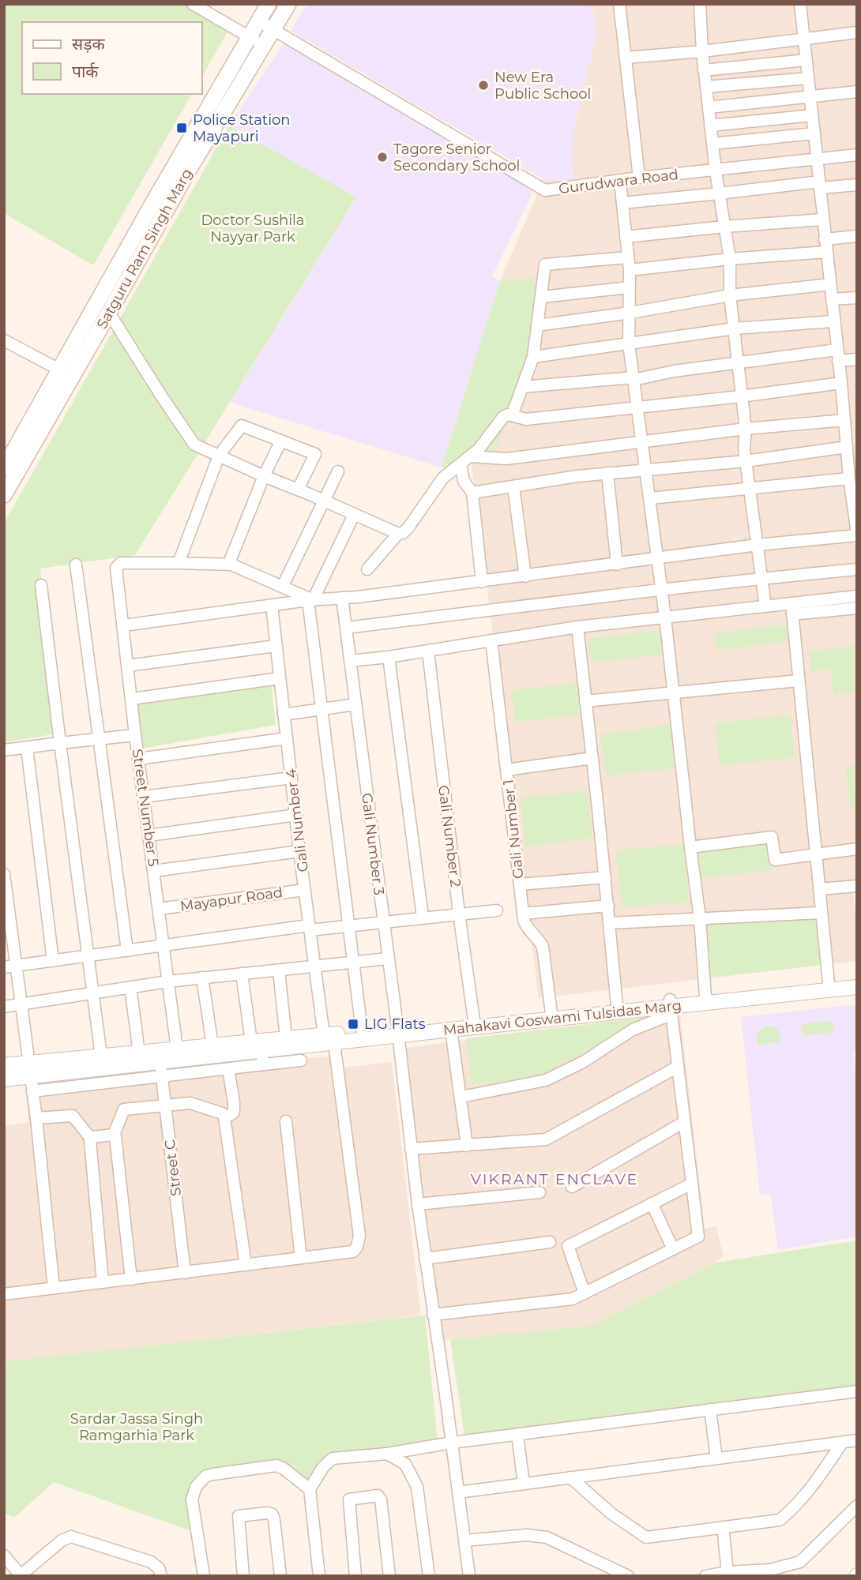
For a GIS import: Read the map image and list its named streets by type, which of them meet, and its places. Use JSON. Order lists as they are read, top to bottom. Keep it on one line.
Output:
{"streets":{"main road":["Satguru Ram Singh Marg"],"street":["Gurudwara Road","Street Number 5","Gali Number 4","Gali Number 1","Gali Number 2","Gali Number 3","Mayapur Road","Mahakavi Goswami Tulsidas Marg","Street C"]},"crossings":[["Gurudwara Road","Satguru Ram Singh Marg"],["Street Number 5","Mayapur Road"],["Street Number 5","Mahakavi Goswami Tulsidas Marg"],["Gali Number 4","Mayapur Road"],["Gali Number 4","Mahakavi Goswami Tulsidas Marg"],["Gali Number 1","Mahakavi Goswami Tulsidas Marg"],["Gali Number 2","Mahakavi Goswami Tulsidas Marg"],["Gali Number 3","Mahakavi Goswami Tulsidas Marg"],["Mahakavi Goswami Tulsidas Marg","Street C"]],"districts":["VIKRANT ENCLAVE"],"parks":["Doctor Sushila Nayyar Park","Sardar Jassa Singh Ramgarhia Park"],"places":{"other":["New Era Public School","Tagore Senior Secondary School"],"transit":["Police Station Mayapuri","LIG Flats"]},"legend":["सड़क","पार्क"]}
